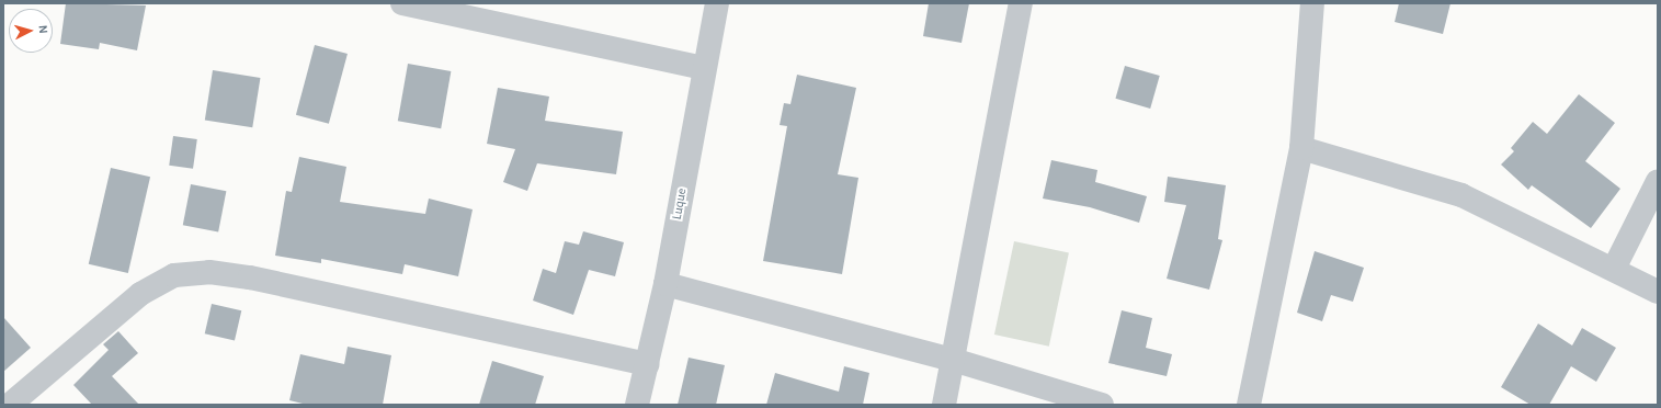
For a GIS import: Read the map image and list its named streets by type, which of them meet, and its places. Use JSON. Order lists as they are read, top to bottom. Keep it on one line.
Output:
{"streets":{"street":["Luque"]},"north":"right"}
